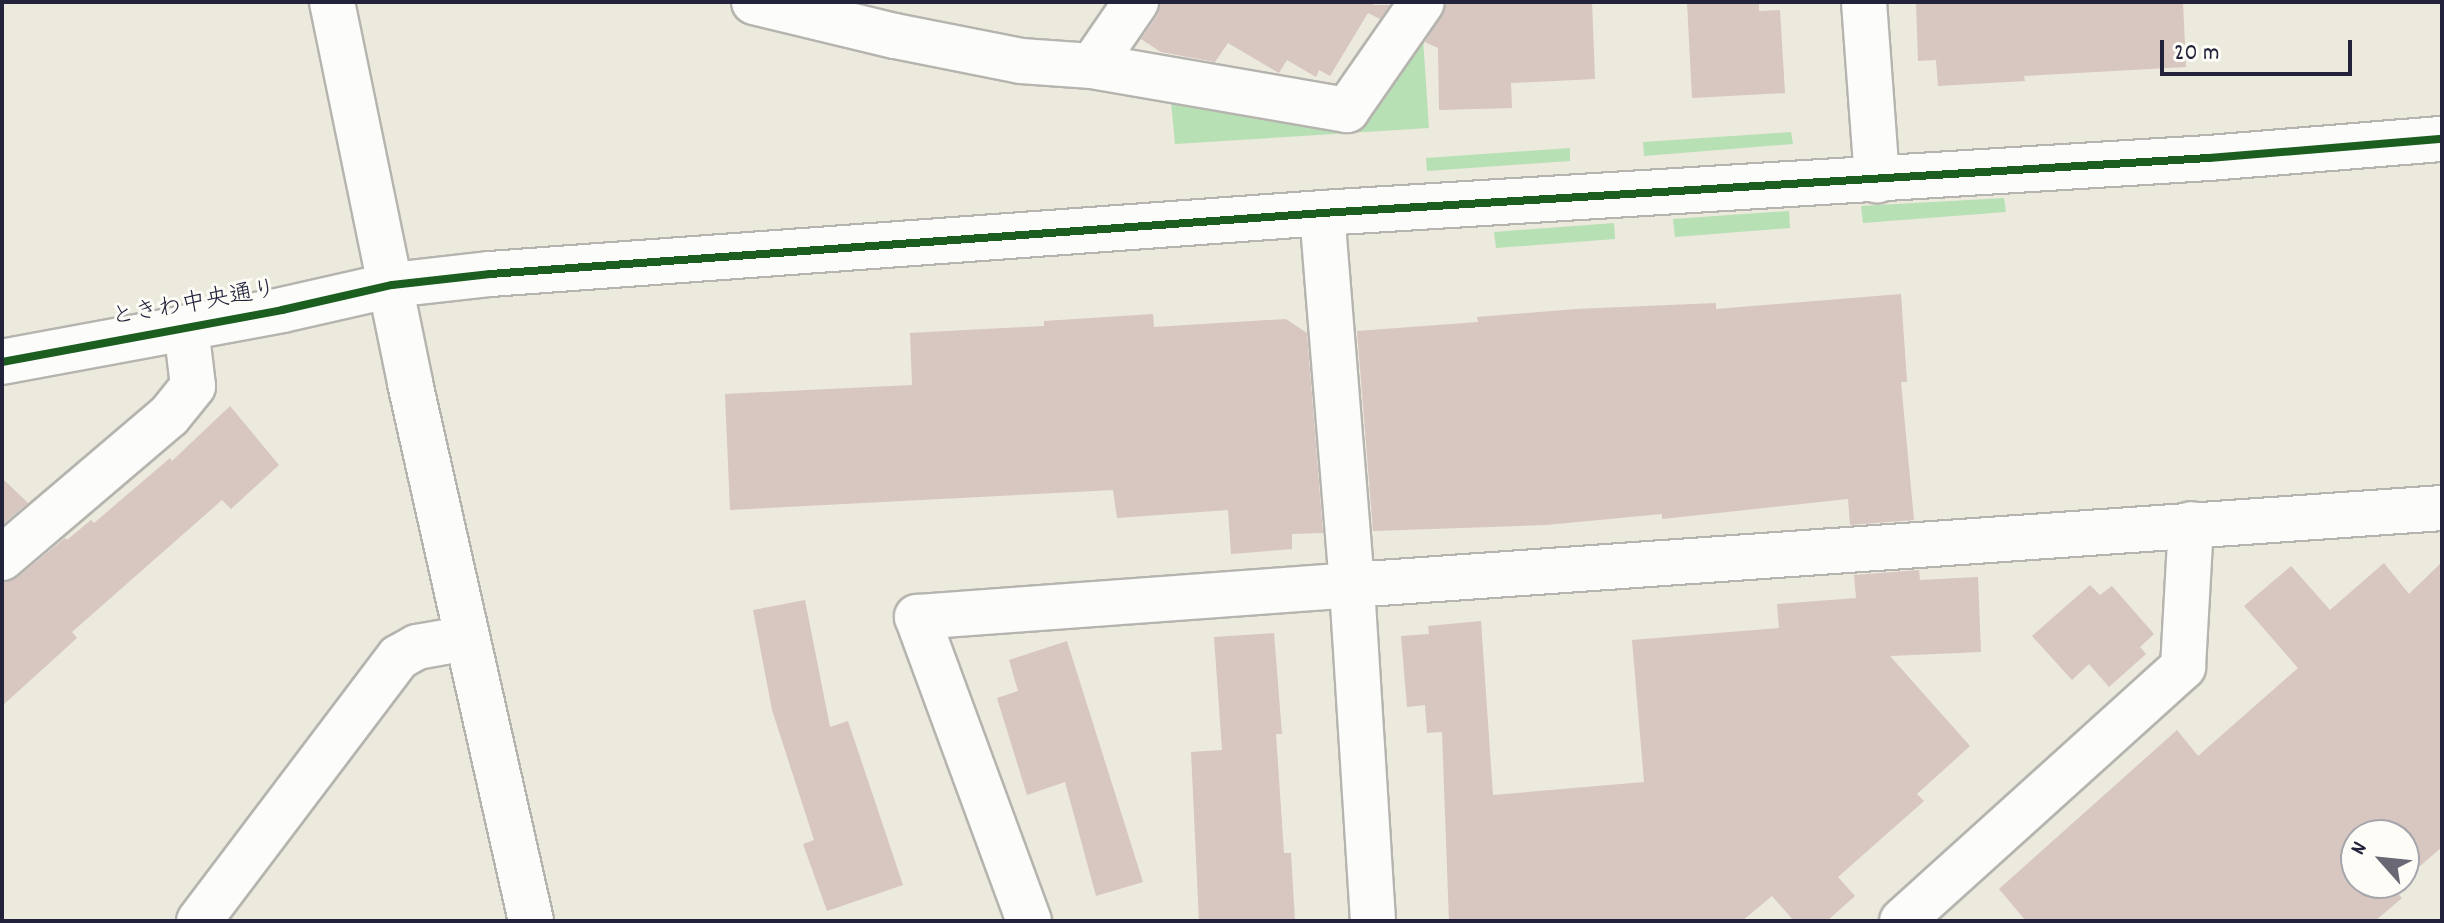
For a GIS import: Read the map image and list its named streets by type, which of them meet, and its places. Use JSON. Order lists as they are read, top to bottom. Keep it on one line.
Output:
{"streets":{"street":["ときわ中央通り"]},"scale_bar":"20 m","north":"top left"}
